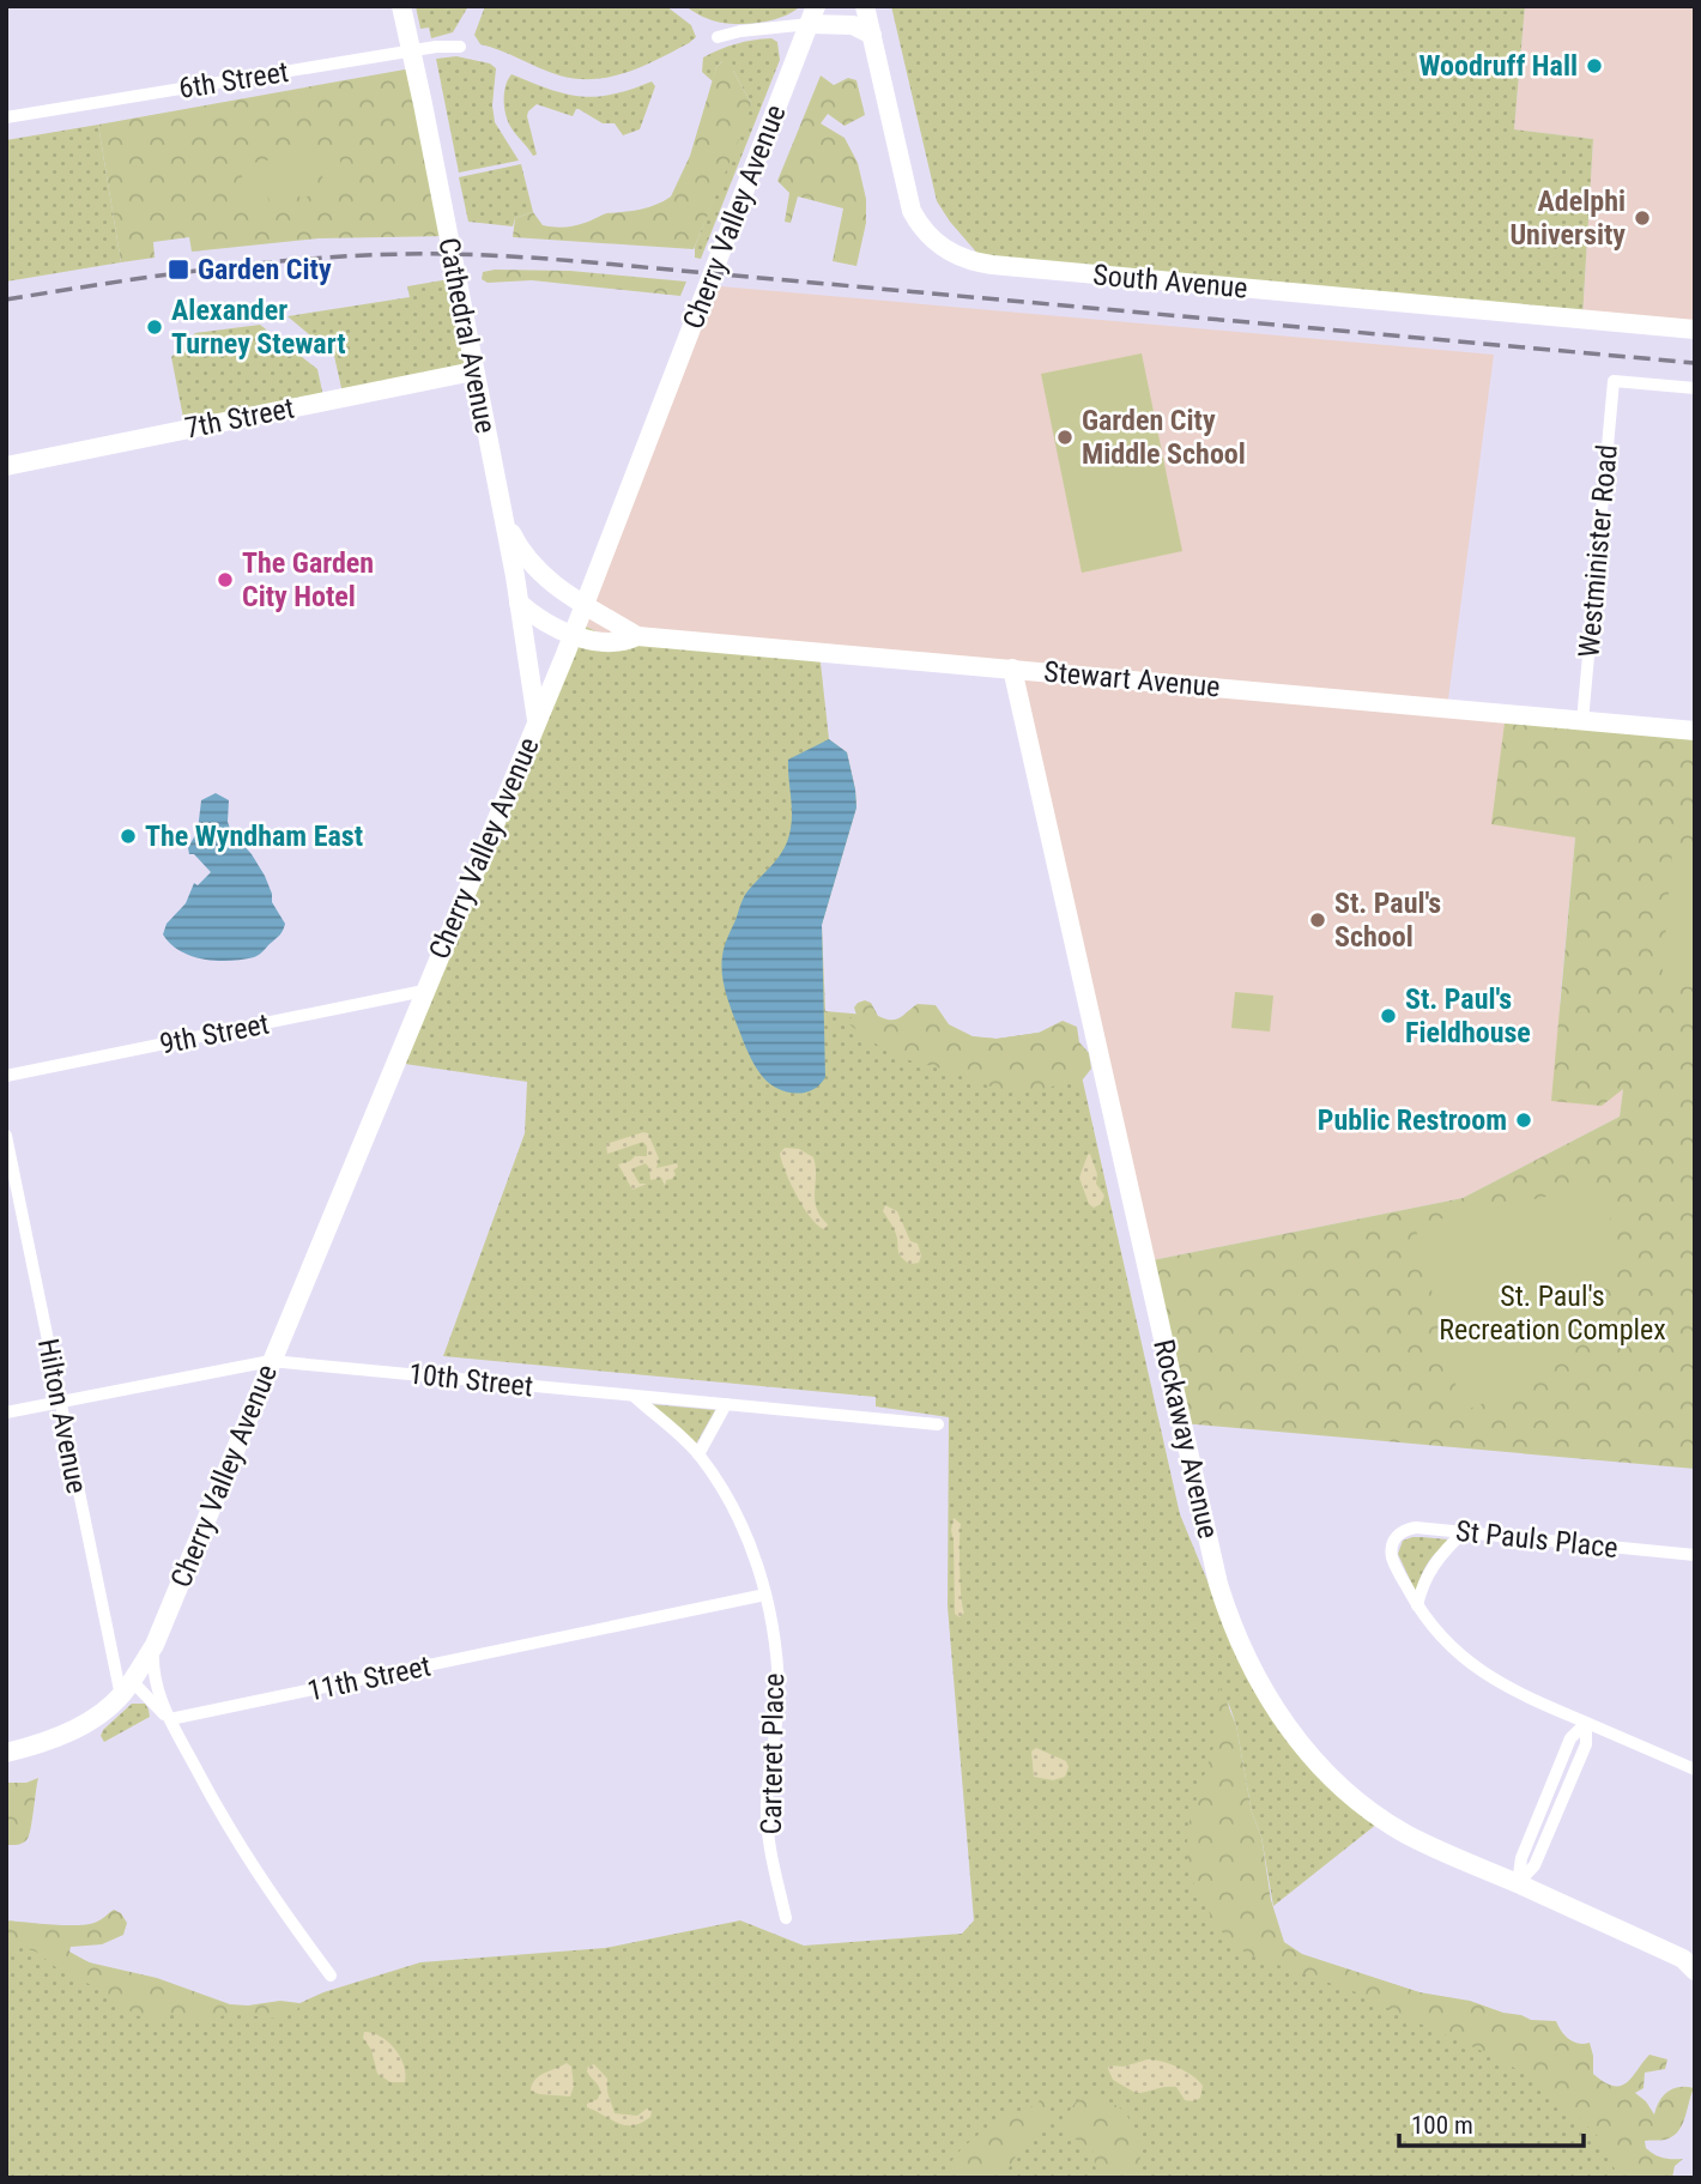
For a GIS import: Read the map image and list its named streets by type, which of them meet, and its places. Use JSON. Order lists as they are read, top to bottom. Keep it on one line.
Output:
{"streets":{"main road":["Cherry Valley Avenue","South Avenue","Cathedral Avenue","7th Street","Stewart Avenue","Rockaway Avenue"],"street":["6th Street","Westminister Road","9th Street","10th Street","Hilton Avenue","St Pauls Place","11th Street","Carteret Place"]},"crossings":[["6th Street","Cathedral Avenue"],["Cherry Valley Avenue","Cathedral Avenue"],["Cherry Valley Avenue","Stewart Avenue"],["Cherry Valley Avenue","9th Street"],["Cherry Valley Avenue","10th Street"],["Cherry Valley Avenue","Hilton Avenue"],["Cathedral Avenue","7th Street"],["Westminister Road","Stewart Avenue"],["Stewart Avenue","Rockaway Avenue"],["10th Street","Hilton Avenue"],["10th Street","Carteret Place"],["11th Street","Carteret Place"]],"parks":["St. Paul's Recreation Complex"],"places":{"other":["Woodruff Hall","Adelphi University","Alexander Turney Stewart","Garden City Middle School","The Garden City Hotel","The Wyndham East","St. Paul's School","St. Paul's Fieldhouse","Public Restroom"],"transit":["Garden City"]},"scale_bar":"100 m"}
